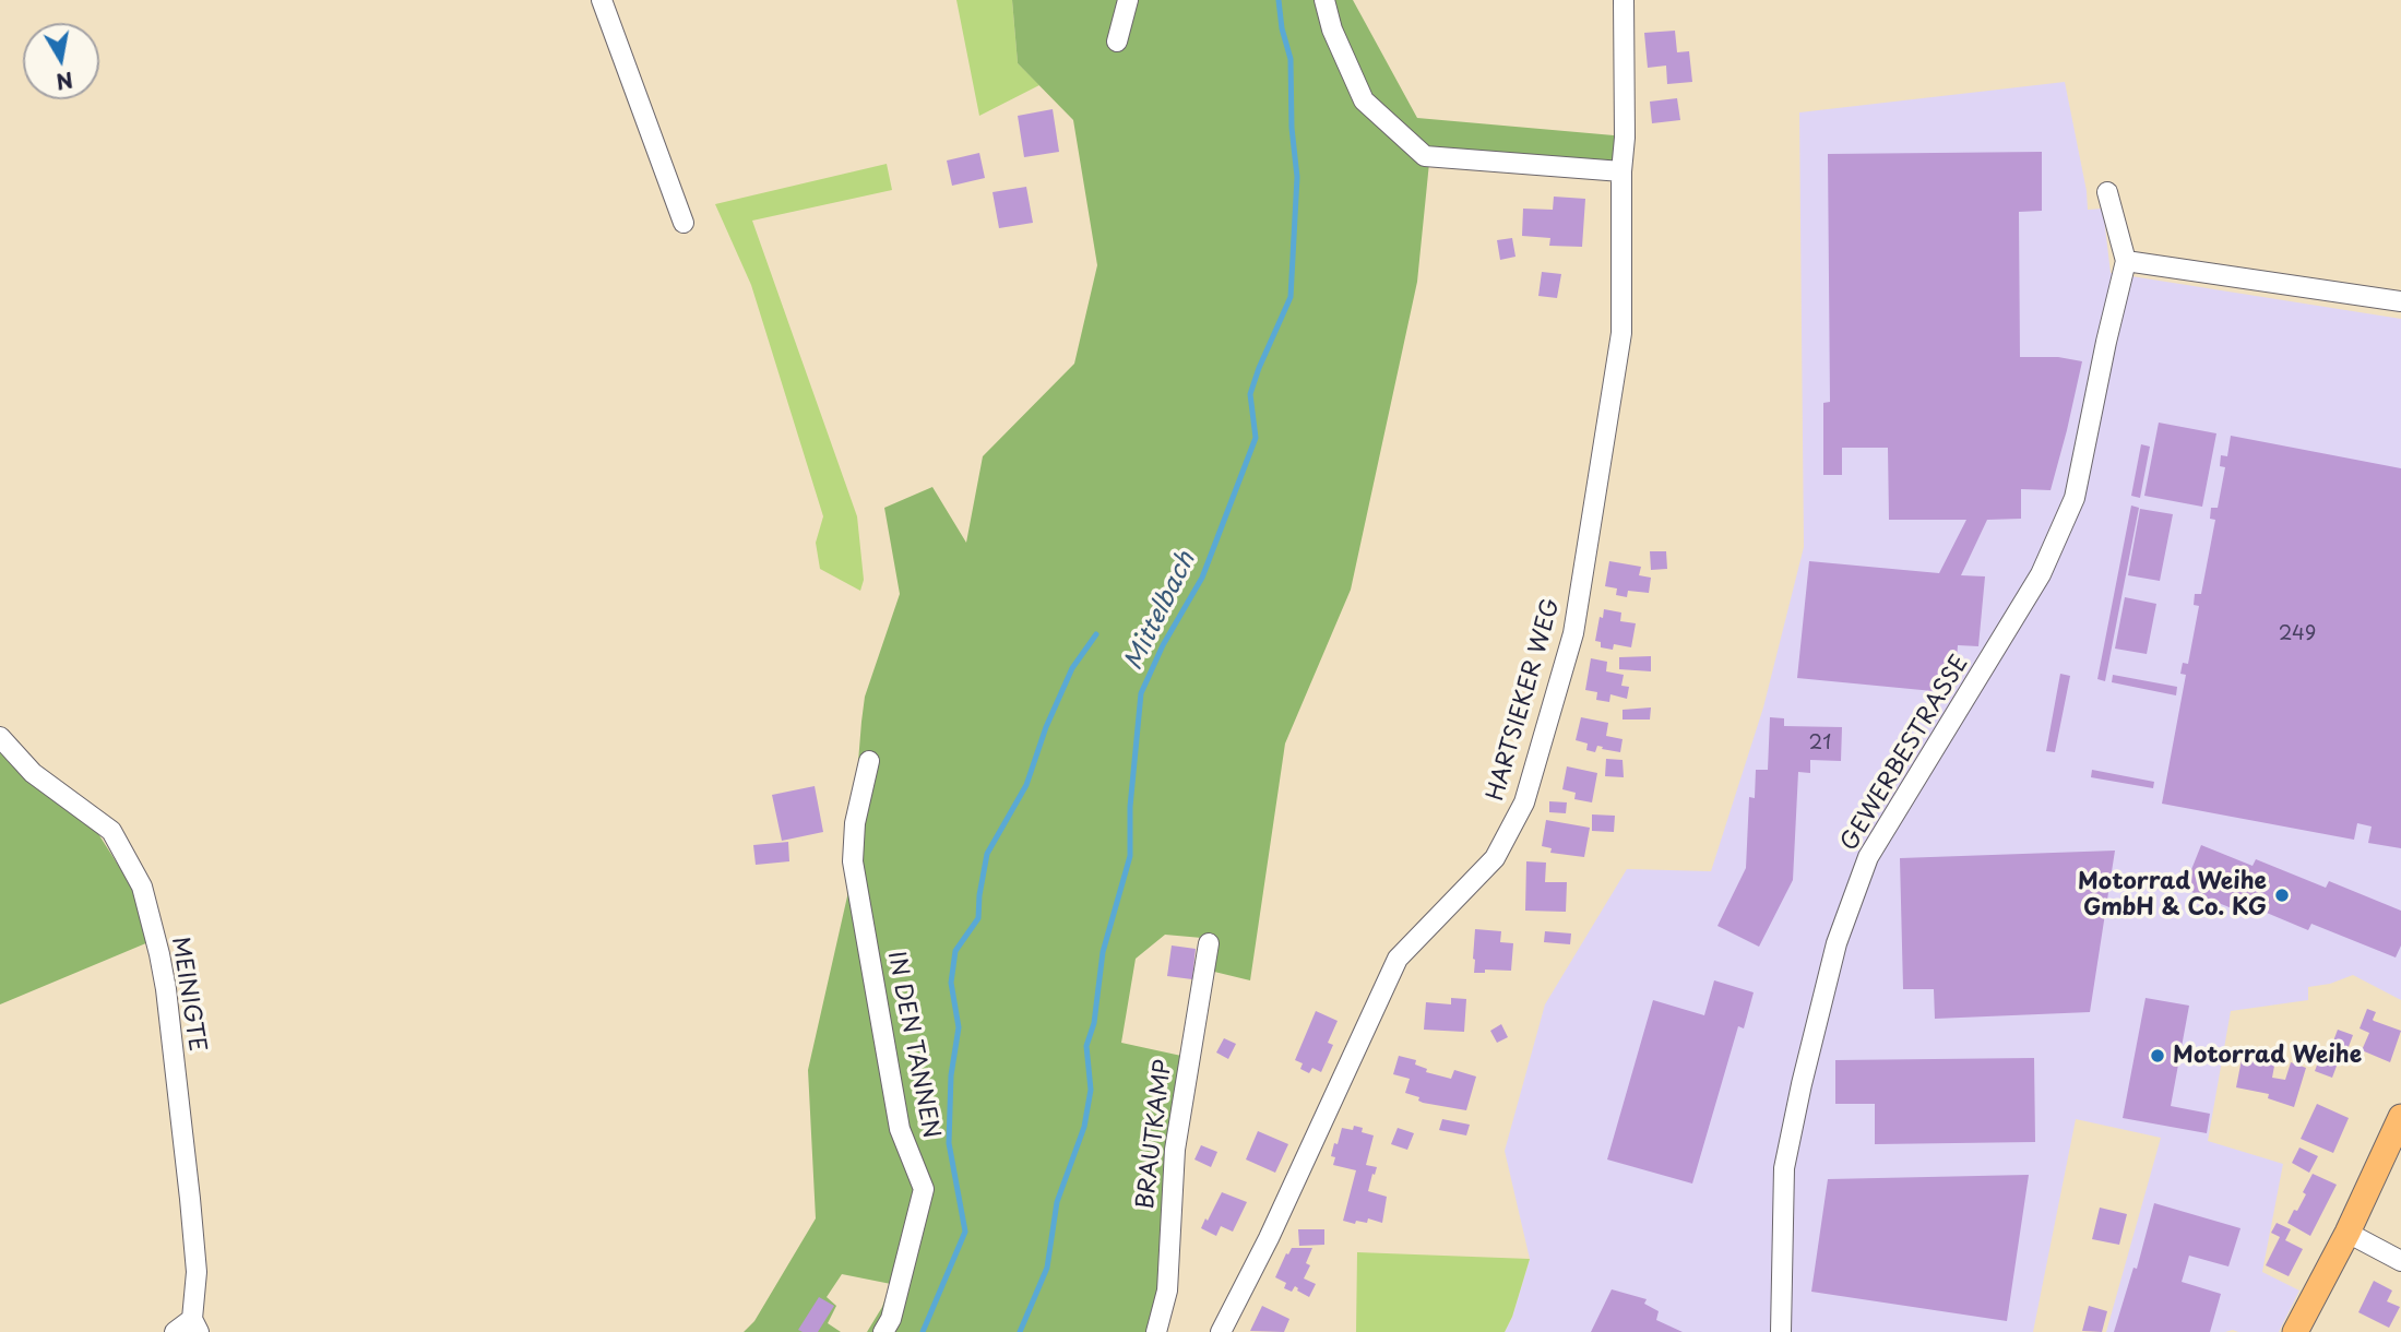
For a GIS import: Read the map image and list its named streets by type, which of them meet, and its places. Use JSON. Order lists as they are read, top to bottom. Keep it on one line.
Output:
{"streets":{"street":["HARTSIEKER WEG","GEWERBESTRASSE","MEINIGTE","IN DEN TANNEN","BRAUTKAMP"]},"water":["Mittelbach"],"places":["Motorrad Weihe GmbH & Co. KG","Motorrad Weihe"],"house_numbers":["249","21"],"north":"bottom"}
